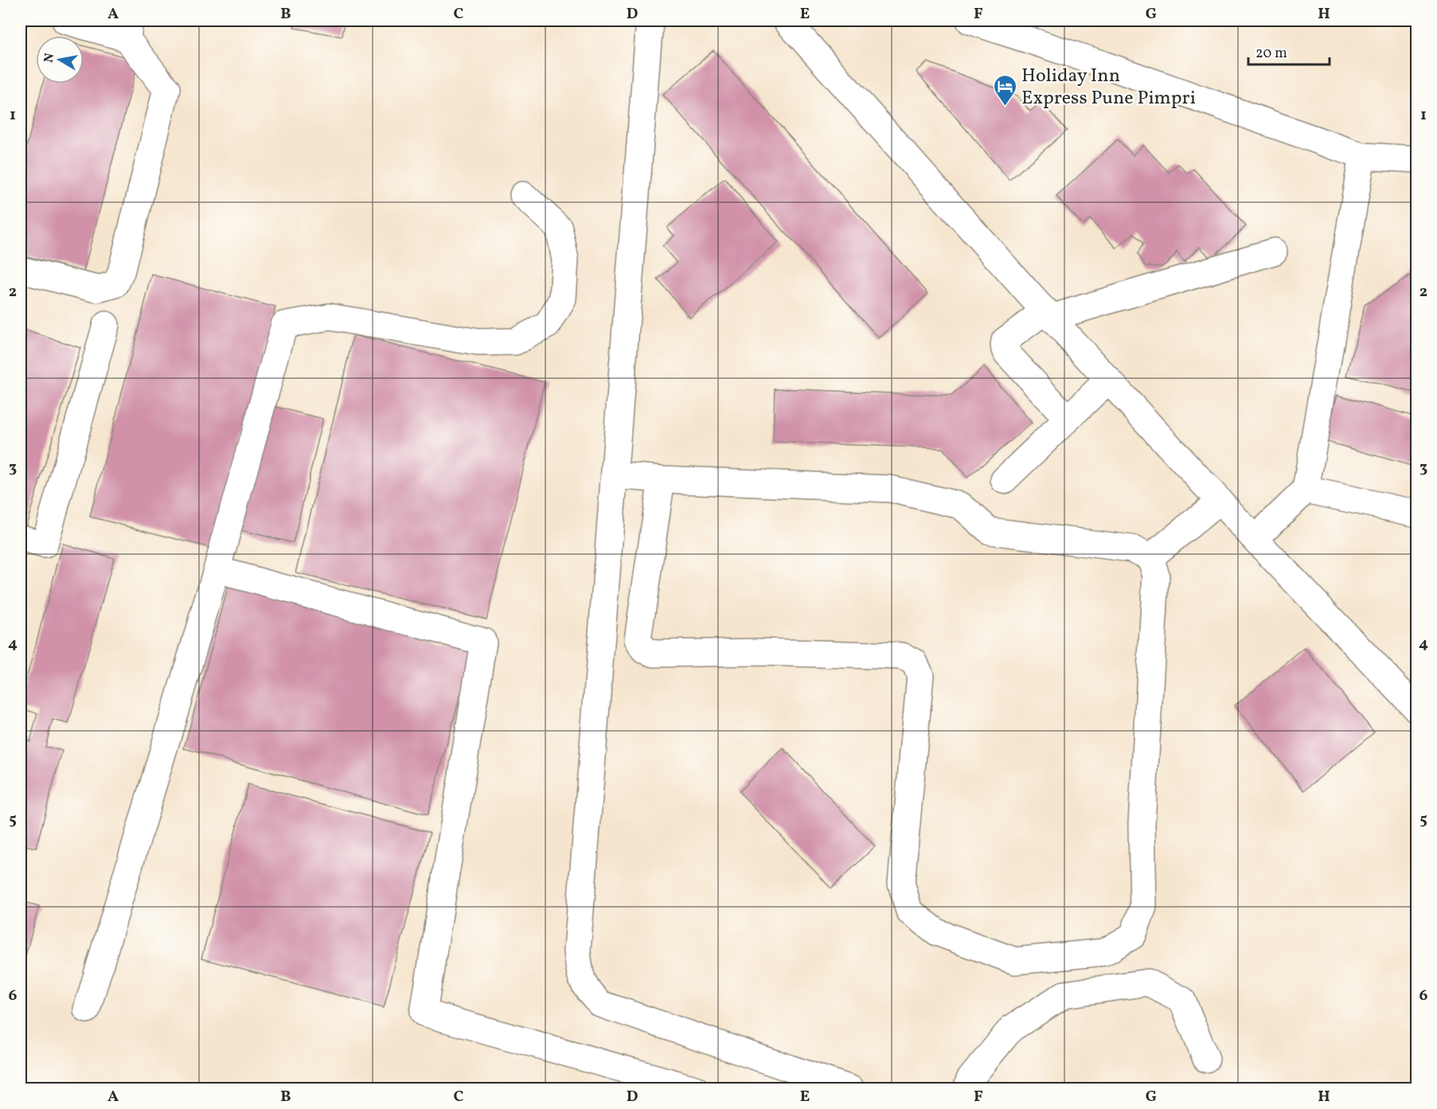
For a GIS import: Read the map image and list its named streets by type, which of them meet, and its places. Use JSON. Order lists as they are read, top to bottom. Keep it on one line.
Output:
{"places":{"hotel":["Holiday Inn Express Pune Pimpri"]},"scale_bar":"20 m","north":"left","grid":{"columns":["A","B","C","D","E","F","G","H"],"rows":["1","2","3","4","5","6"]}}
